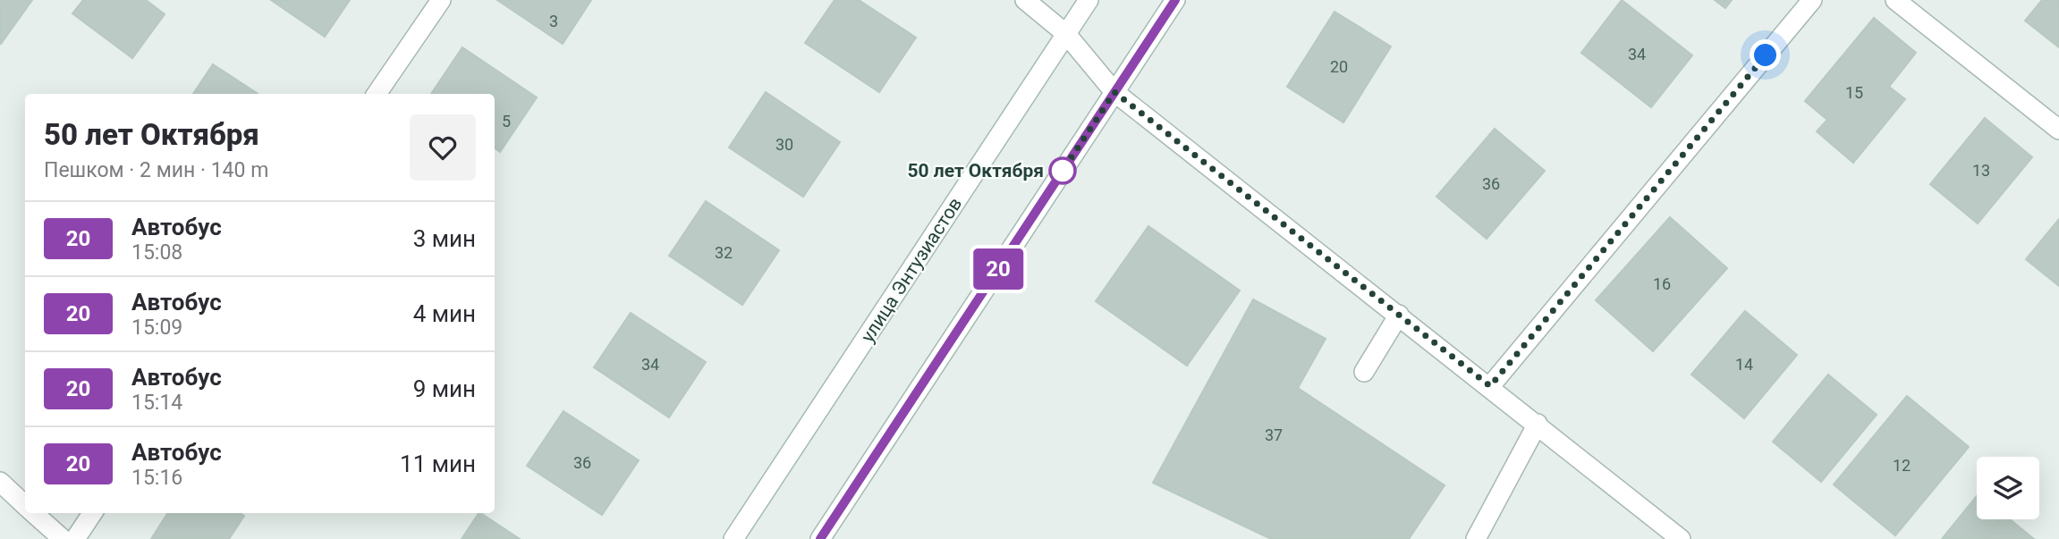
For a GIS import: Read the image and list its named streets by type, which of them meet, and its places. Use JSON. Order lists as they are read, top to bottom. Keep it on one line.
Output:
{"streets":{"street":["улица Энтузиастов"]},"places":["50 лет Октября"],"lines":["bus line 20"],"house_numbers":["3","34","20","15","5","30","13","36","32","16","34","14","37","36","12"],"page":{"on_map":"20","heading":["50 лет Октября","Пешком · 2 мин · 140 m"],"list":[{"mark":"20","name":"Автобус","note":"15:08","value":"3 мин"},{"mark":"20","name":"Автобус","note":"15:09","value":"4 мин"},{"mark":"20","name":"Автобус","note":"15:14","value":"9 мин"},{"mark":"20","name":"Автобус","note":"15:16","value":"11 мин"}]}}
